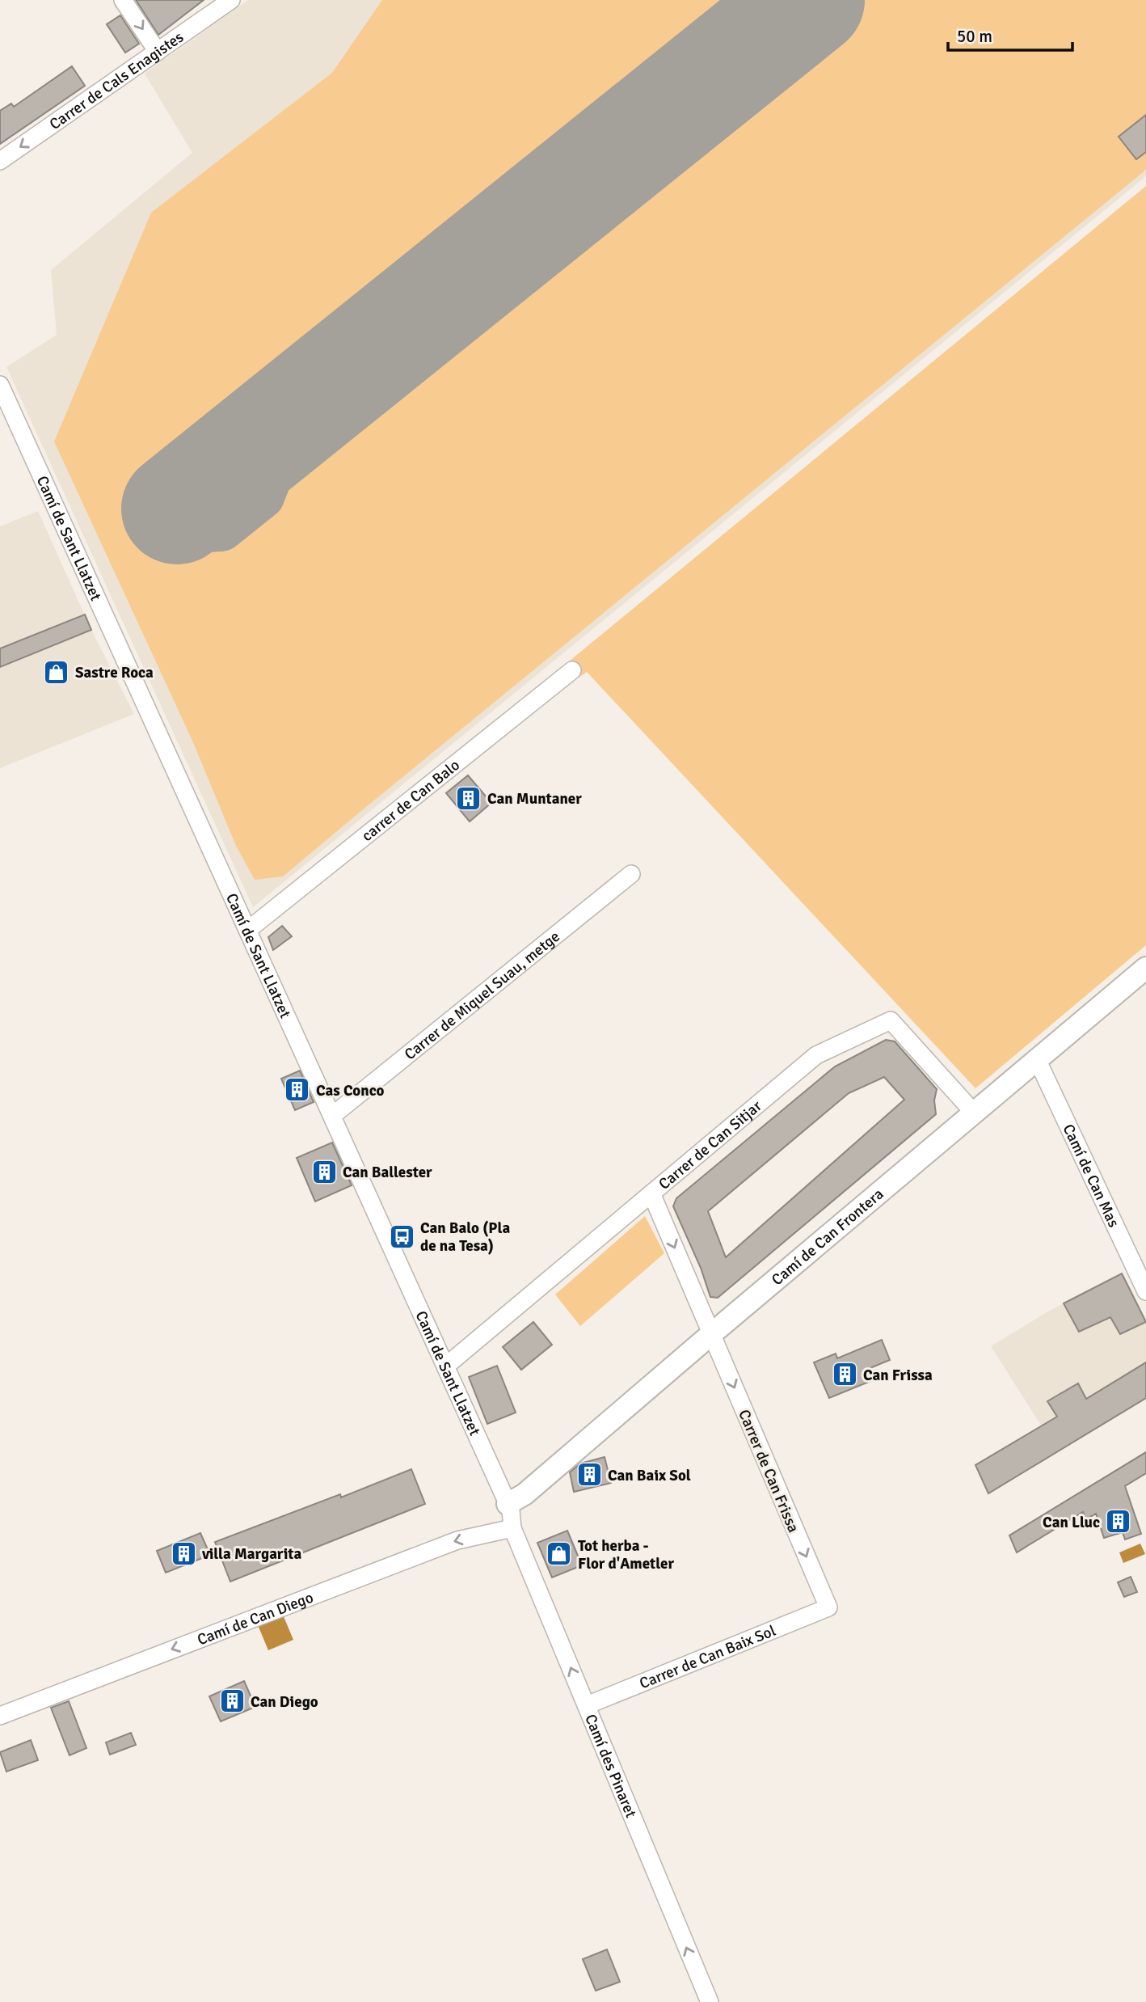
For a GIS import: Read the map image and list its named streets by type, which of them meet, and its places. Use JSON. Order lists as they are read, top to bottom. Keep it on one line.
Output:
{"streets":{"street":["Carrer de Cals Enagistes","Camí de Sant Llatzet","carrer de Can Balo","Carrer de Miquel Suau, metge","Carrer de Can Sitjar","Camí de Can Mas","Camí de Can Frontera","Carrer de Can Frissa","Camí de Can Diego","Carrer de Can Baix Sol","Camí des Pinaret"]},"crossings":[["Camí de Sant Llatzet","carrer de Can Balo"],["Camí de Sant Llatzet","Carrer de Miquel Suau, metge"],["Camí de Sant Llatzet","Carrer de Can Sitjar"],["Camí de Sant Llatzet","Camí de Can Frontera"],["Camí de Sant Llatzet","Camí de Can Diego"],["Camí de Sant Llatzet","Camí des Pinaret"],["Carrer de Can Sitjar","Camí de Can Frontera"],["Carrer de Can Sitjar","Carrer de Can Frissa"],["Camí de Can Mas","Camí de Can Frontera"],["Camí de Can Frontera","Carrer de Can Frissa"],["Carrer de Can Frissa","Carrer de Can Baix Sol"],["Camí de Can Diego","Camí des Pinaret"],["Carrer de Can Baix Sol","Camí des Pinaret"]],"one_way":["Carrer de Cals Enagistes","Carrer de Can Frissa","Camí de Can Diego","Camí des Pinaret"],"places":{"shop":["Sastre Roca","Tot herba - Flor d'Ametler"],"building":["Can Muntaner","Cas Conco","Can Ballester","Can Frissa","Can Baix Sol","Can Lluc","villa Margarita","Can Diego"],"bus stop":["Can Balo (Pla de na Tesa)"]},"scale_bar":"50 m"}
